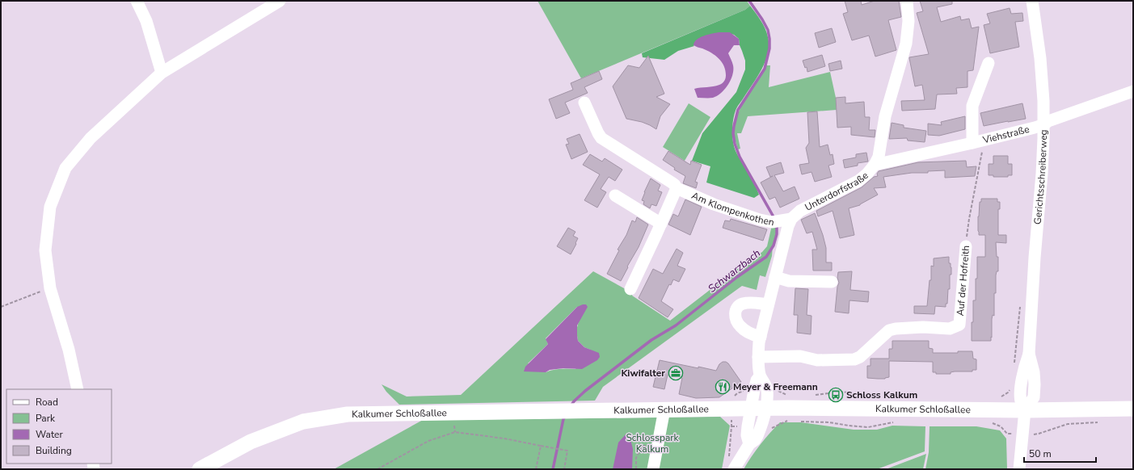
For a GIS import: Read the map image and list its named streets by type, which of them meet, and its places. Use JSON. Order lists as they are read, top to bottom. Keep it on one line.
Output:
{"streets":{"main road":["Kalkumer Schloßallee"],"street":["Viehstraße","Gerichtsschreiberweg","Unterdorfstraße","Am Klompenkothen","Auf der Hofreith"]},"crossings":[["Viehstraße","Gerichtsschreiberweg"],["Viehstraße","Unterdorfstraße"],["Viehstraße","Auf der Hofreith"],["Gerichtsschreiberweg","Kalkumer Schloßallee"],["Unterdorfstraße","Am Klompenkothen"],["Unterdorfstraße","Auf der Hofreith"],["Unterdorfstraße","Kalkumer Schloßallee"]],"water":["Schwarzbach"],"parks":["Schlosspark Kalkum"],"places":{"office":["Kiwifalter"],"restaurant":["Meyer & Freemann"],"bus stop":["Schloss Kalkum"]},"legend":["Road","Park","Water","Building"],"scale_bar":"50 m"}
